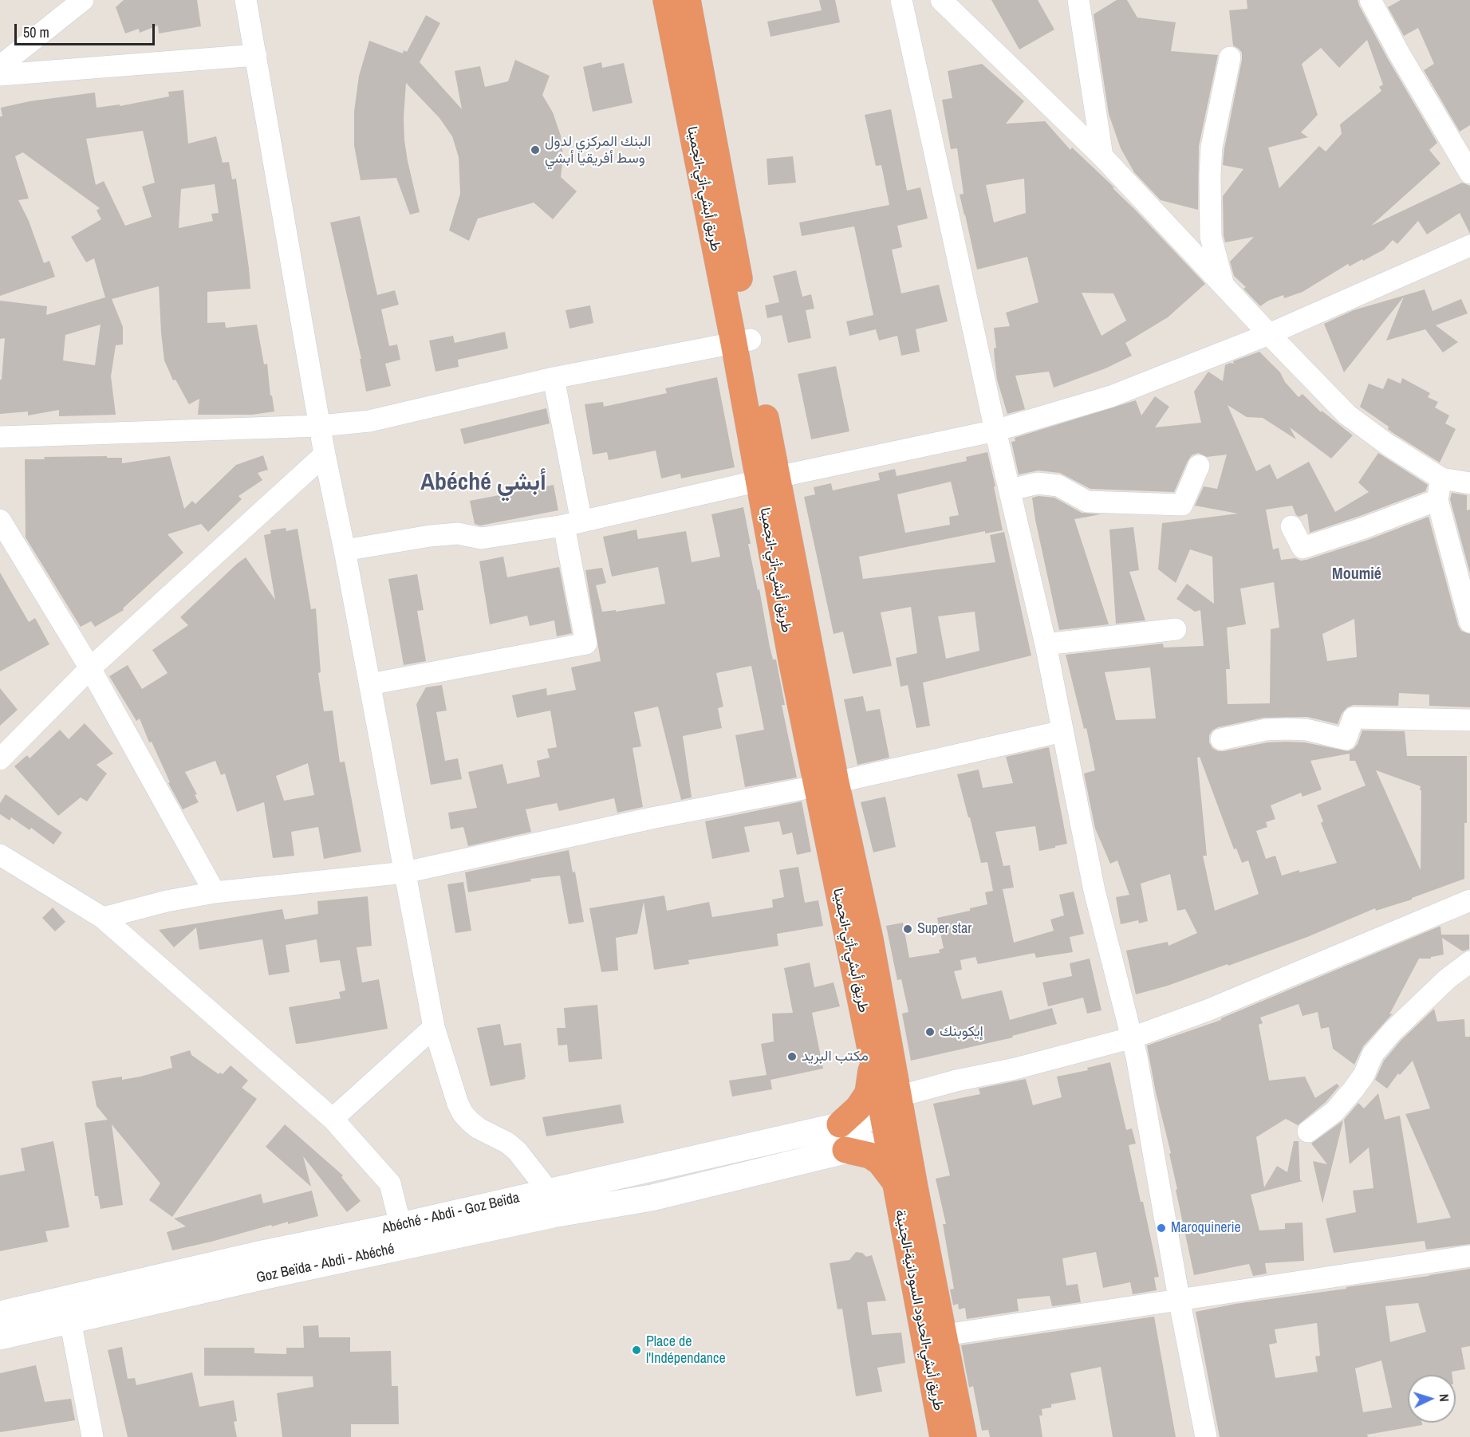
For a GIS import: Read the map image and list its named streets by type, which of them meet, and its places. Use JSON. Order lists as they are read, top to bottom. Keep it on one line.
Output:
{"streets":{"highway":["طريق أبشي-أتي-انجمينا","طريق أبشي-الحدود السودانية-الجنينة"],"main road":["Goz Beïda - Abdi - Abéché"]},"crossings":[["طريق أبشي-أتي-انجمينا","طريق أبشي-الحدود السودانية-الجنينة"]],"districts":["Abéché أبشي","Moumié"],"places":["البنك المركزي لدول وسط أفريقيا أبشي","Super star","إيكوبنك","مكتب البريد","Maroquinerie","Place de l'Indépendance"],"scale_bar":"50 m","north":"right"}
